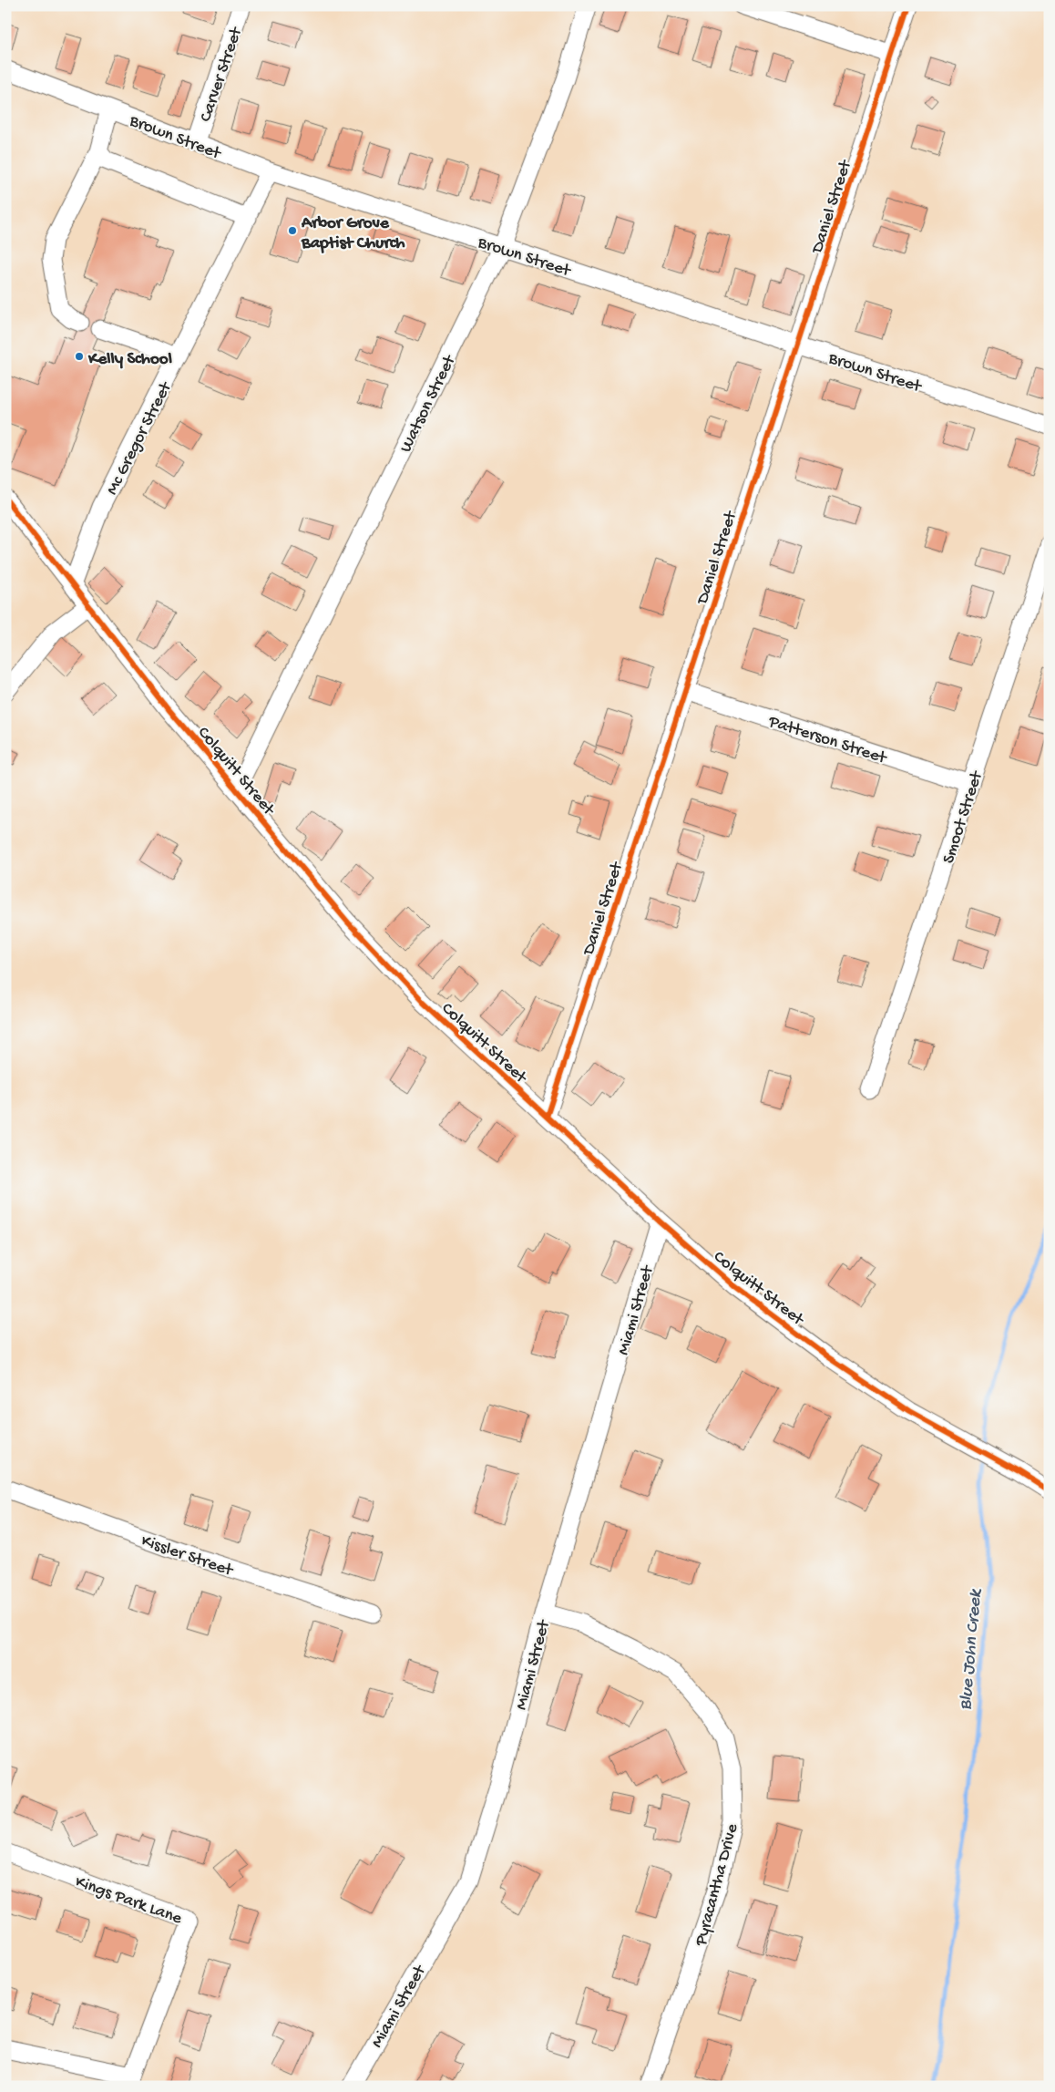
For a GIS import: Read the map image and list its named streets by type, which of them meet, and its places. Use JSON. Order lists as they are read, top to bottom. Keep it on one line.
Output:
{"streets":{"street":["Carver Street","Brown Street","Daniel Street","Watson Street","Mc Gregor Street","Patterson Street","Colquitt Street","Smoot Street","Miami Street","Kissler Street","Pyracantha Drive","Kings Park Lane"]},"crossings":[["Carver Street","Brown Street"],["Brown Street","Daniel Street"],["Brown Street","Watson Street"],["Brown Street","Mc Gregor Street"],["Daniel Street","Patterson Street"],["Daniel Street","Colquitt Street"],["Watson Street","Colquitt Street"],["Mc Gregor Street","Colquitt Street"],["Patterson Street","Smoot Street"],["Colquitt Street","Miami Street"],["Miami Street","Pyracantha Drive"]],"water":["Blue John Creek"],"places":["Arbor Grove Baptist Church","Kelly School"]}
